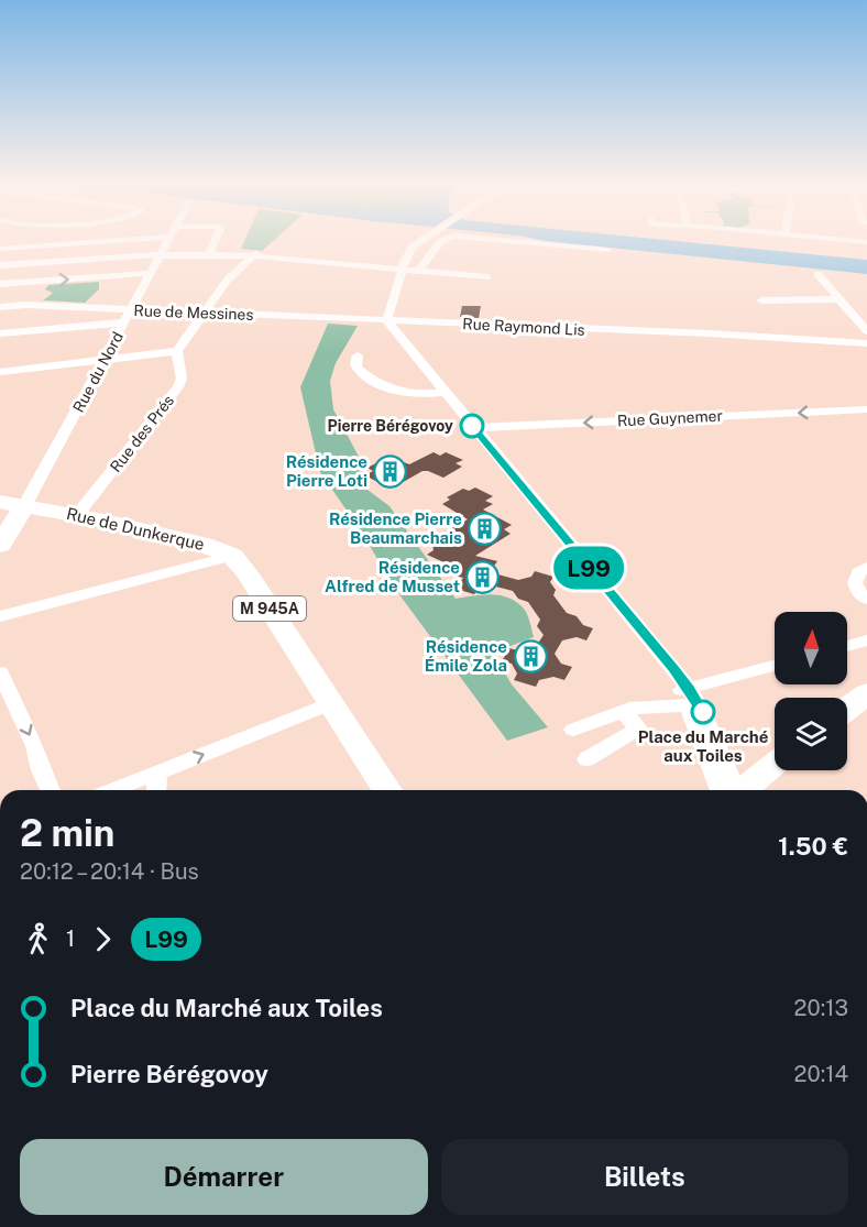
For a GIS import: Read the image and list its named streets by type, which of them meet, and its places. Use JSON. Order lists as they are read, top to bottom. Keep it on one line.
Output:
{"streets":{"main road":["Rue de Dunkerque","M 945A"],"street":["Rue de Messines","Rue Raymond Lis","Rue du Nord","Rue Guynemer","Rue des Prés"]},"crossings":[["Rue de Messines","Rue Raymond Lis"],["Rue de Messines","Rue du Nord"],["Rue du Nord","Rue de Dunkerque"],["Rue des Prés","Rue de Dunkerque"]],"one_way":["Rue Guynemer"],"places":{"other":["Pierre Bérégovoy","Place du Marché aux Toiles"],"building":["Résidence Pierre Loti","Résidence Pierre Beaumarchais","Résidence Alfred de Musset","Résidence Émile Zola"]},"lines":["bus line L99"],"north":"top","page":{"on_map":"L99","heading":["2 min","20:12 – 20:14 · Bus","1.50 €"],"legs":["1","L99"],"list":[{"name":"Place du Marché aux Toiles","value":"20:13"},{"name":"Pierre Bérégovoy","value":"20:14"}],"buttons":["Démarrer","Billets"]}}
